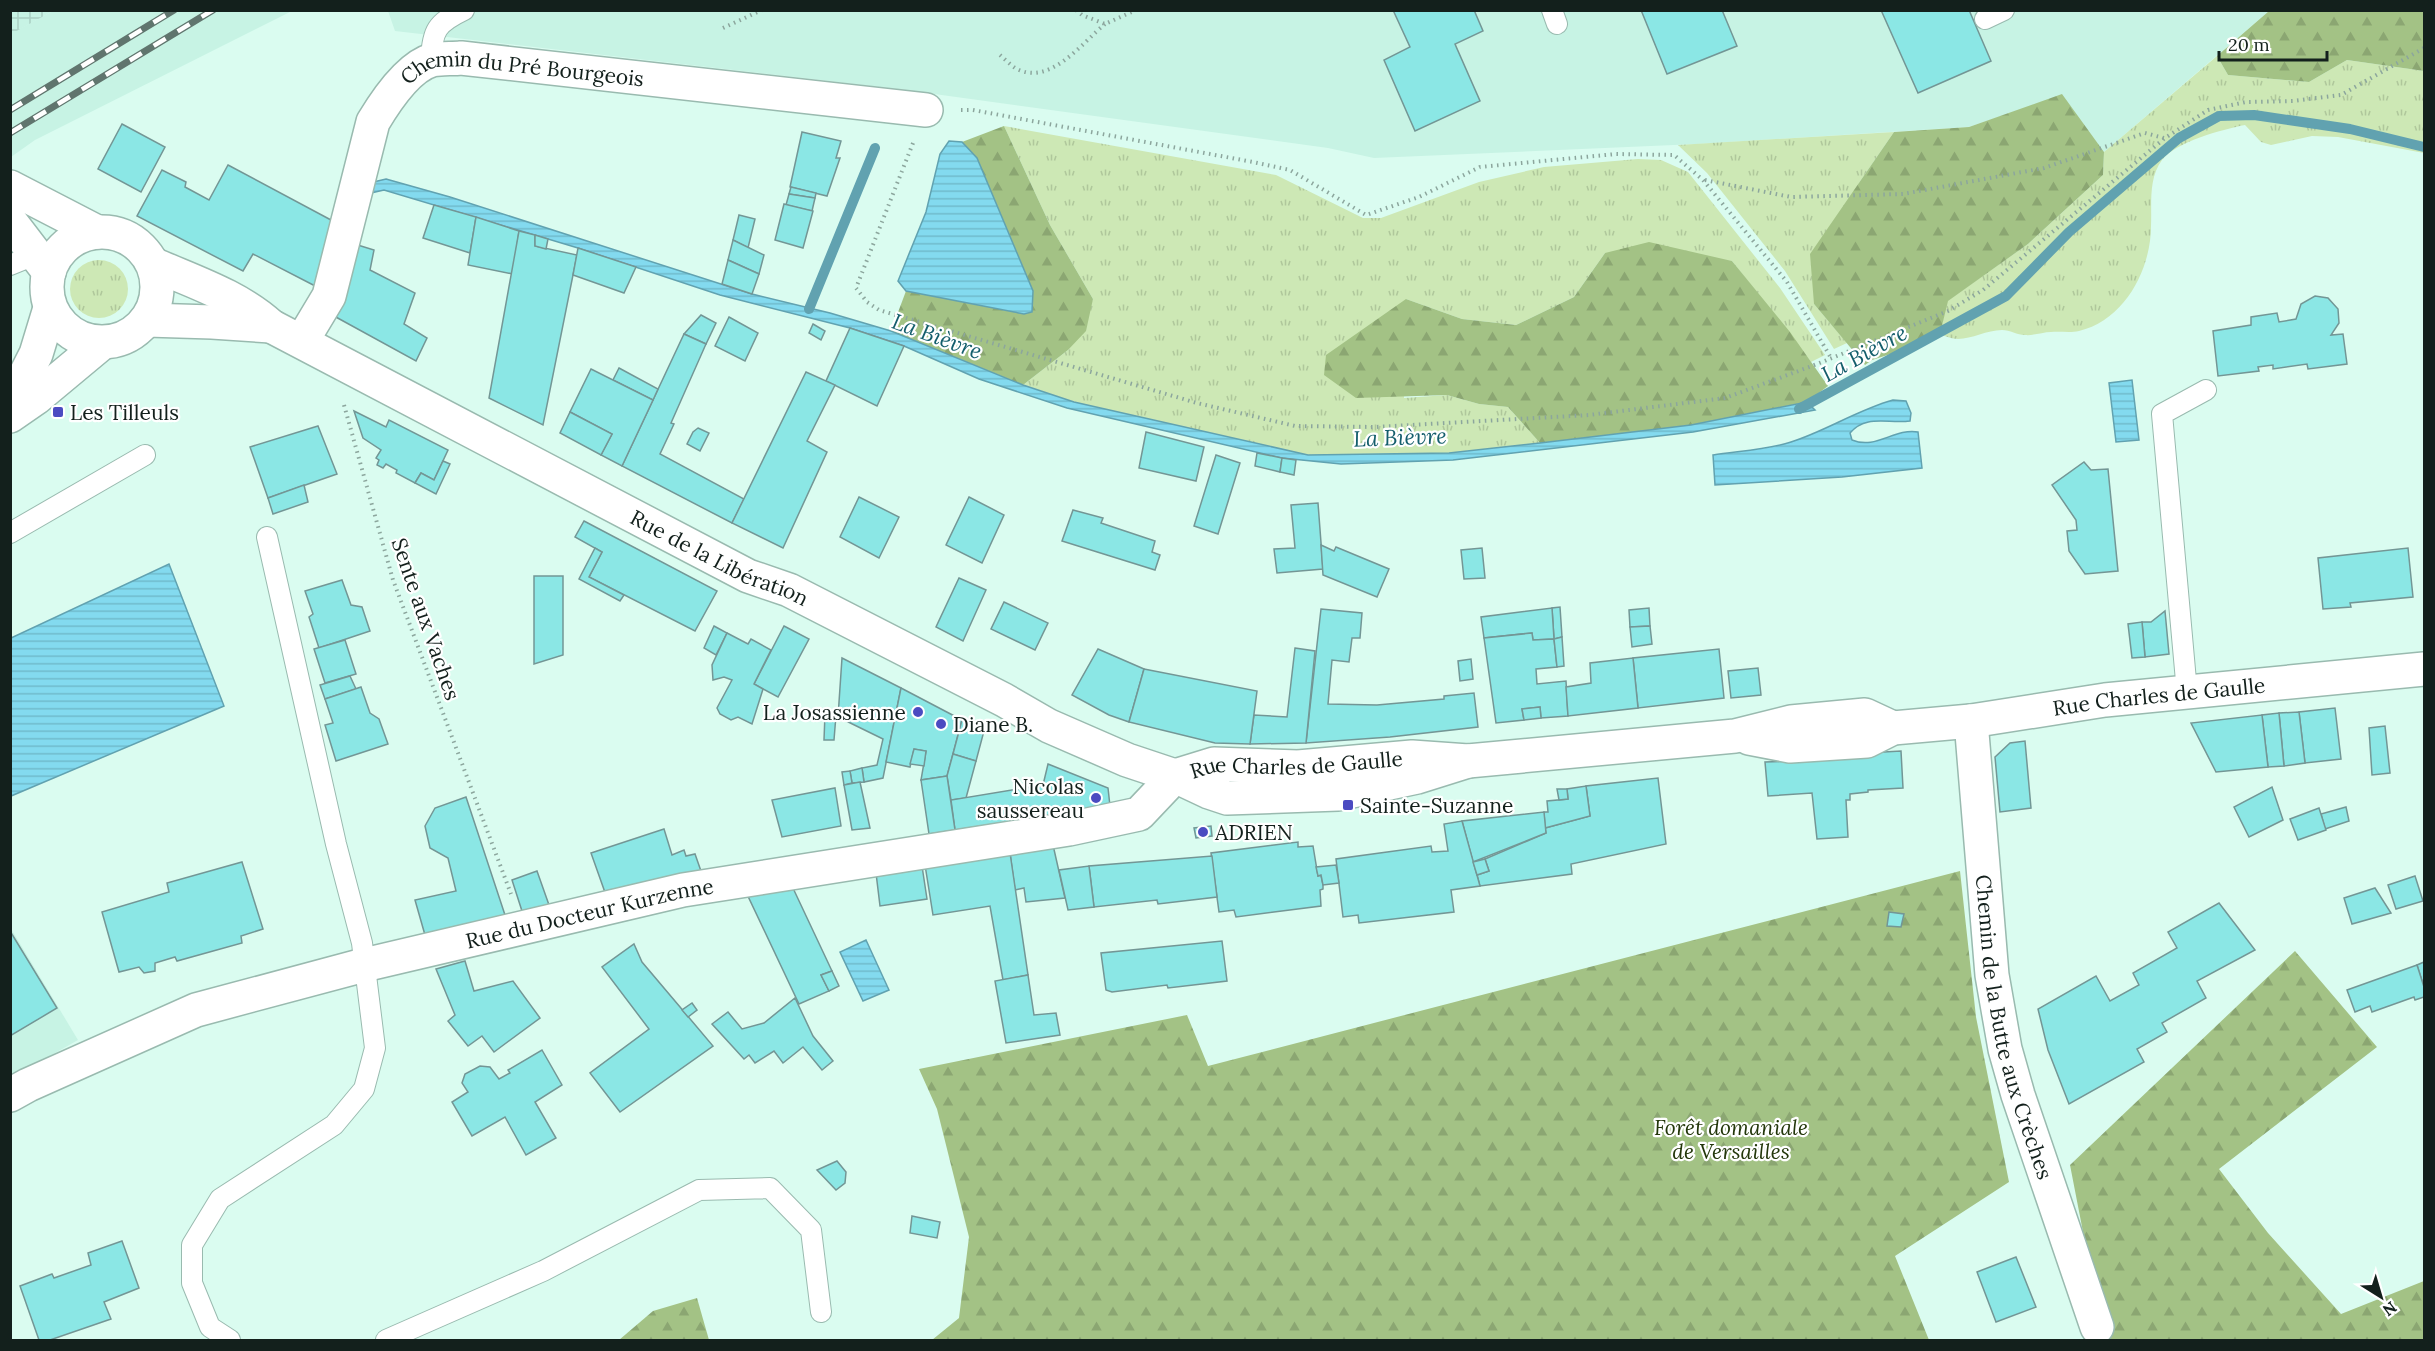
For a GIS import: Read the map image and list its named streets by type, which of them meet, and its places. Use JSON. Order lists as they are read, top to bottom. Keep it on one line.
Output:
{"streets":{"main road":["Chemin du Pré Bourgeois","Rue de la Libération","Rue Charles de Gaulle","Rue du Docteur Kurzenne","Chemin de la Butte aux Crèches"],"path":["Sente aux Vaches"]},"crossings":[["Chemin du Pré Bourgeois","Rue de la Libération"],["Rue de la Libération","Rue Charles de Gaulle"],["Rue de la Libération","Rue du Docteur Kurzenne"],["Sente aux Vaches","Rue du Docteur Kurzenne"],["Rue Charles de Gaulle","Rue du Docteur Kurzenne"],["Rue Charles de Gaulle","Chemin de la Butte aux Crèches"]],"water":["La Bièvre"],"parks":["Forêt domaniale de Versailles"],"places":{"transit":["Les Tilleuls","Sainte-Suzanne"],"other":["La Josassienne","Diane B.","Nicolas saussereau","ADRIEN"]},"scale_bar":"20 m","north":"bottom right"}
